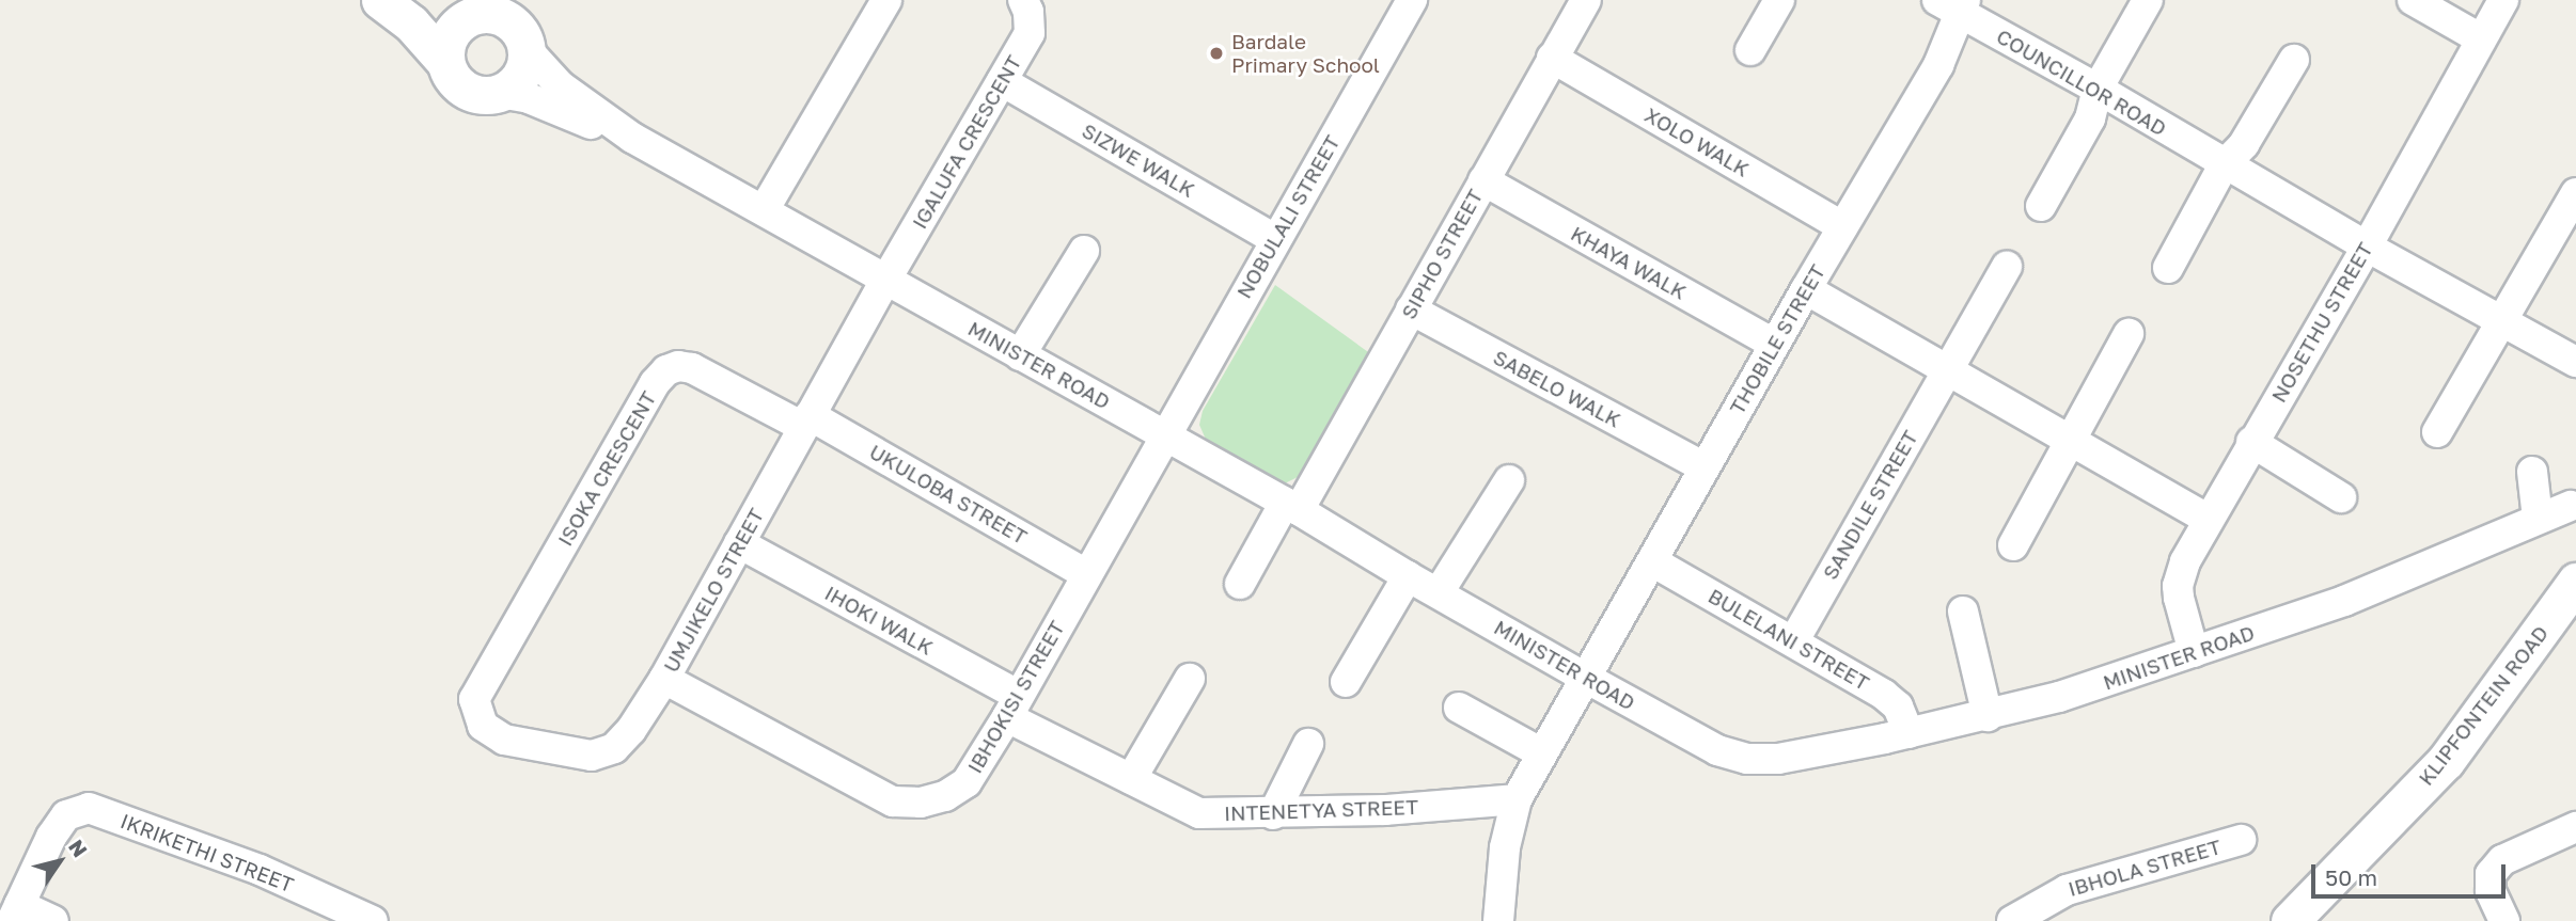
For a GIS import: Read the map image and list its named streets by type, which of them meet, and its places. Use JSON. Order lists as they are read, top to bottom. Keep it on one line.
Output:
{"streets":{"street":["COUNCILLOR ROAD","IGALUFA CRESCENT","XOLO WALK","SIZWE WALK","NOBULALI STREET","SIPHO STREET","KHAYA WALK","NOSETHU STREET","THOBILE STREET","MINISTER ROAD","SABELO WALK","ISOKA CRESCENT","UKULOBA STREET","SANDILE STREET","UMJIKELO STREET","IHOKI WALK","BULELANI STREET","IBHOKISI STREET","KLIPFONTEIN ROAD","INTENETYA STREET","IKRIKETHI STREET","IBHOLA STREET"]},"crossings":[["COUNCILLOR ROAD","NOSETHU STREET"],["COUNCILLOR ROAD","THOBILE STREET"],["IGALUFA CRESCENT","SIZWE WALK"],["IGALUFA CRESCENT","MINISTER ROAD"],["IGALUFA CRESCENT","UMJIKELO STREET"],["XOLO WALK","SIPHO STREET"],["XOLO WALK","THOBILE STREET"],["SIZWE WALK","NOBULALI STREET"],["NOBULALI STREET","MINISTER ROAD"],["NOBULALI STREET","IBHOKISI STREET"],["SIPHO STREET","KHAYA WALK"],["SIPHO STREET","MINISTER ROAD"],["SIPHO STREET","SABELO WALK"],["KHAYA WALK","THOBILE STREET"],["NOSETHU STREET","MINISTER ROAD"],["THOBILE STREET","MINISTER ROAD"],["THOBILE STREET","SABELO WALK"],["THOBILE STREET","BULELANI STREET"],["MINISTER ROAD","UMJIKELO STREET"],["MINISTER ROAD","BULELANI STREET"],["MINISTER ROAD","IBHOKISI STREET"],["ISOKA CRESCENT","UKULOBA STREET"],["ISOKA CRESCENT","UMJIKELO STREET"],["UKULOBA STREET","UMJIKELO STREET"],["UKULOBA STREET","IBHOKISI STREET"],["SANDILE STREET","BULELANI STREET"],["UMJIKELO STREET","IHOKI WALK"],["UMJIKELO STREET","IBHOKISI STREET"],["IHOKI WALK","IBHOKISI STREET"],["IHOKI WALK","INTENETYA STREET"],["IBHOKISI STREET","INTENETYA STREET"]],"places":["Bardale Primary School"],"scale_bar":"50 m","north":"top right"}
